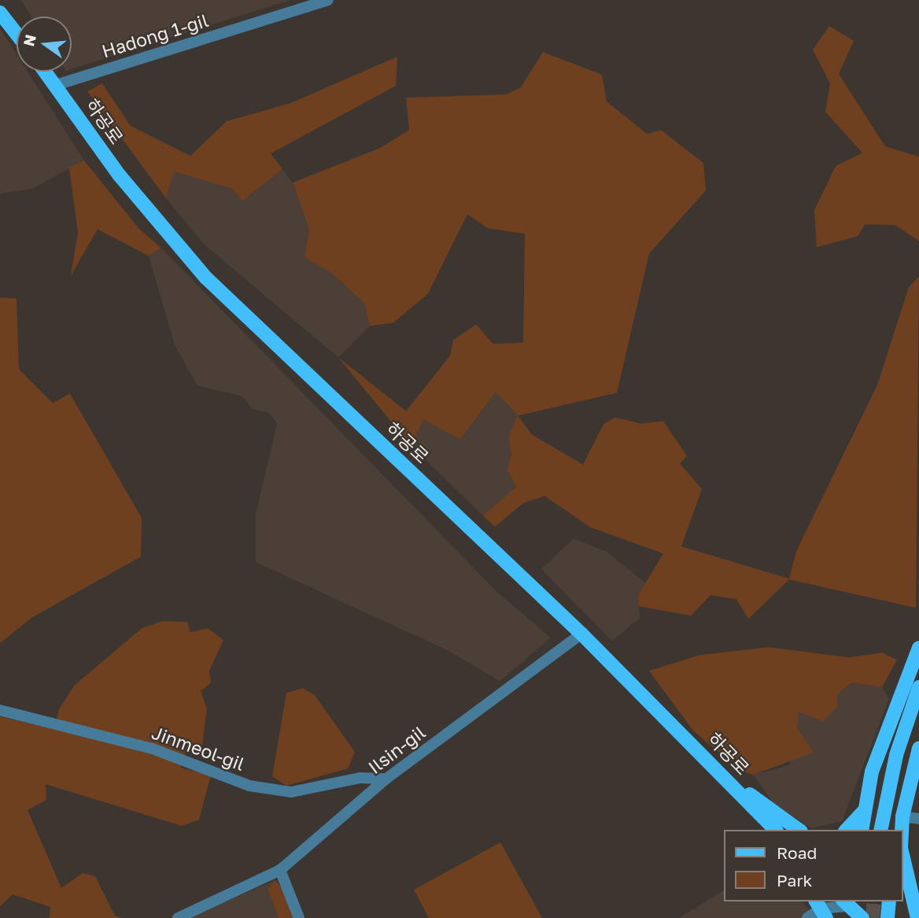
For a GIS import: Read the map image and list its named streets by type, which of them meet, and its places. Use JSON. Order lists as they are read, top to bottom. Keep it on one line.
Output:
{"streets":{"main road":["하공로"],"street":["Hadong 1-gil","Jinmeol-gil","Ilsin-gil"]},"crossings":[["Hadong 1-gil","하공로"],["하공로","Ilsin-gil"],["Jinmeol-gil","Ilsin-gil"]],"legend":["Road","Park"],"north":"left"}
